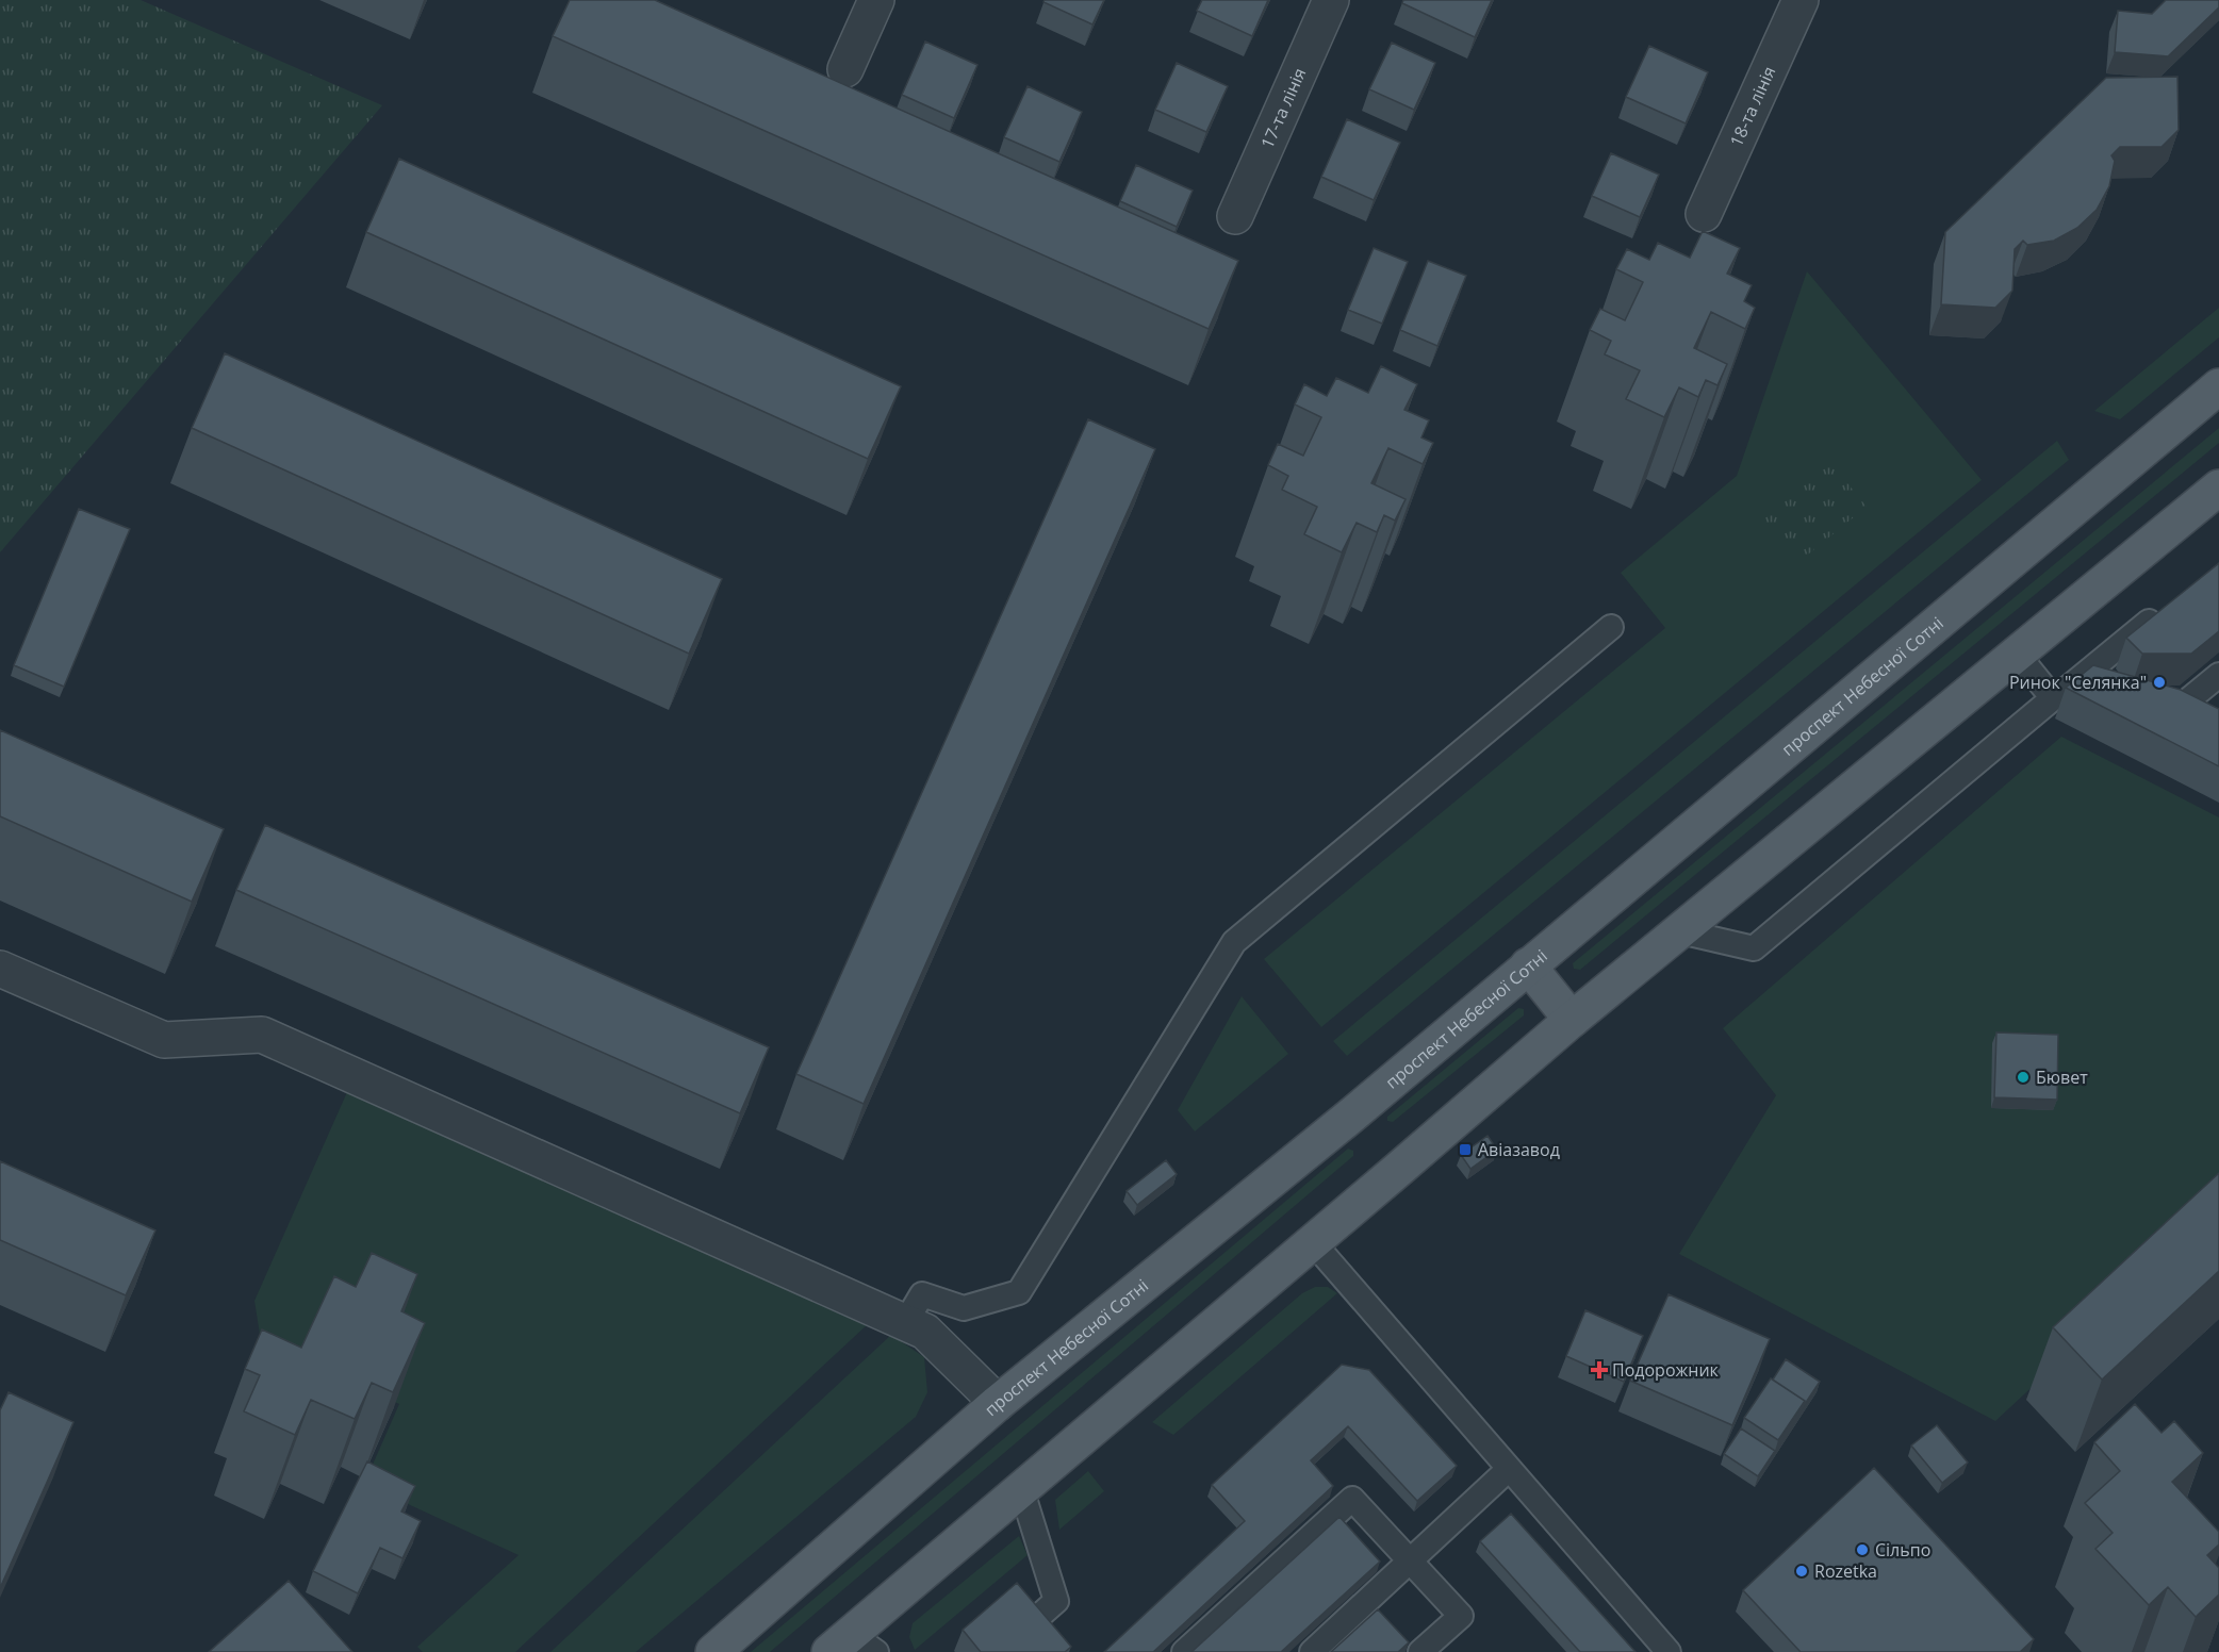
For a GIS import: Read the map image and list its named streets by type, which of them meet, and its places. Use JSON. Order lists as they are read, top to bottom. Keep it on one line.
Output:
{"streets":{"main road":["проспект Небесної Сотні"],"street":["18-та лінія","17-та лінія"]},"places":{"other":["Ринок \"Селянка\"","Бювет","Сільпо","Rozetka"],"transit":["Авіазавод"],"health":["Подорожник"]}}
